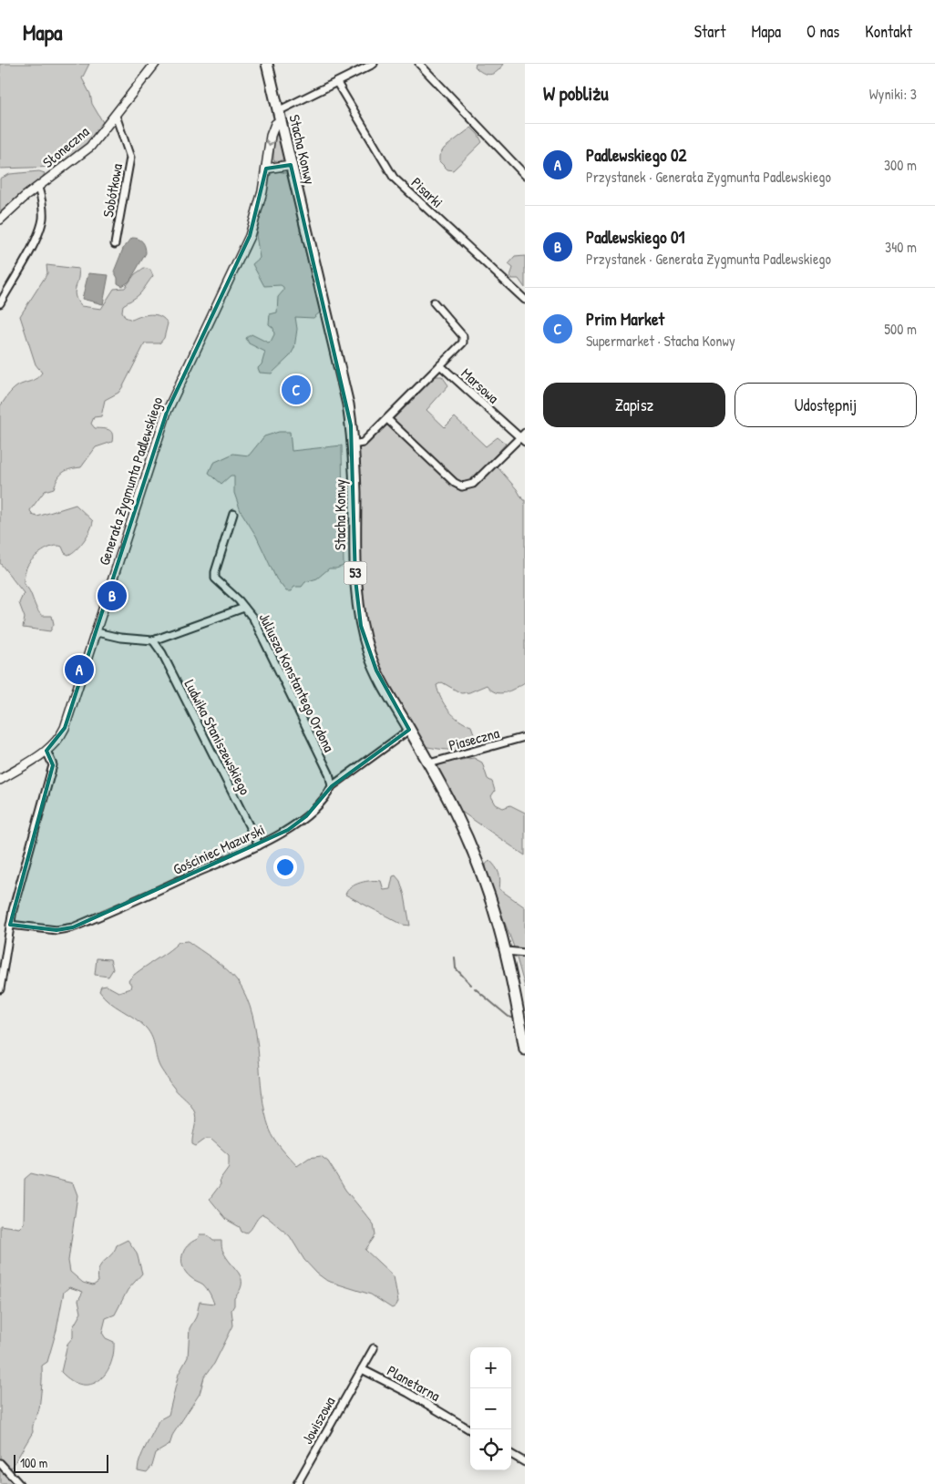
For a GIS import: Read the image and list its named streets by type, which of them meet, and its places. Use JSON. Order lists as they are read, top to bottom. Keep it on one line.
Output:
{"streets":{"main road":["Stacha Konwy","53"],"street":["Słoneczna","Sobótkowa","Pisarki","Marsowa","Generała Zygmunta Padlewskiego","Juliusza Konstantego Ordona","Ludwika Staniszewskiego","Piaseczna","Gościniec Mazurski","Planetarna","Jowiszowa"]},"crossings":[["Słoneczna","Sobótkowa"],["Stacha Konwy","Generała Zygmunta Padlewskiego"],["Stacha Konwy","Piaseczna"],["Stacha Konwy","Gościniec Mazurski"],["Generała Zygmunta Padlewskiego","Juliusza Konstantego Ordona"],["Juliusza Konstantego Ordona","Ludwika Staniszewskiego"],["Juliusza Konstantego Ordona","Gościniec Mazurski"],["Ludwika Staniszewskiego","Gościniec Mazurski"],["Planetarna","Jowiszowa"]],"scale_bar":"100 m","page":{"header":"Mapa","nav":["Start","Mapa","O nas","Kontakt"],"heading":["W pobliżu","Wyniki: 3"],"list":[{"mark":"A","name":"Padlewskiego 02","note":"Przystanek · Generała Zygmunta Padlewskiego","value":"300 m"},{"mark":"B","name":"Padlewskiego 01","note":"Przystanek · Generała Zygmunta Padlewskiego","value":"340 m"},{"mark":"C","name":"Prim Market","note":"Supermarket · Stacha Konwy","value":"500 m"}],"buttons":["Zapisz","Udostępnij"],"pins":["C","B","A"],"map_buttons":["+","−"],"scale":"100 m"}}
